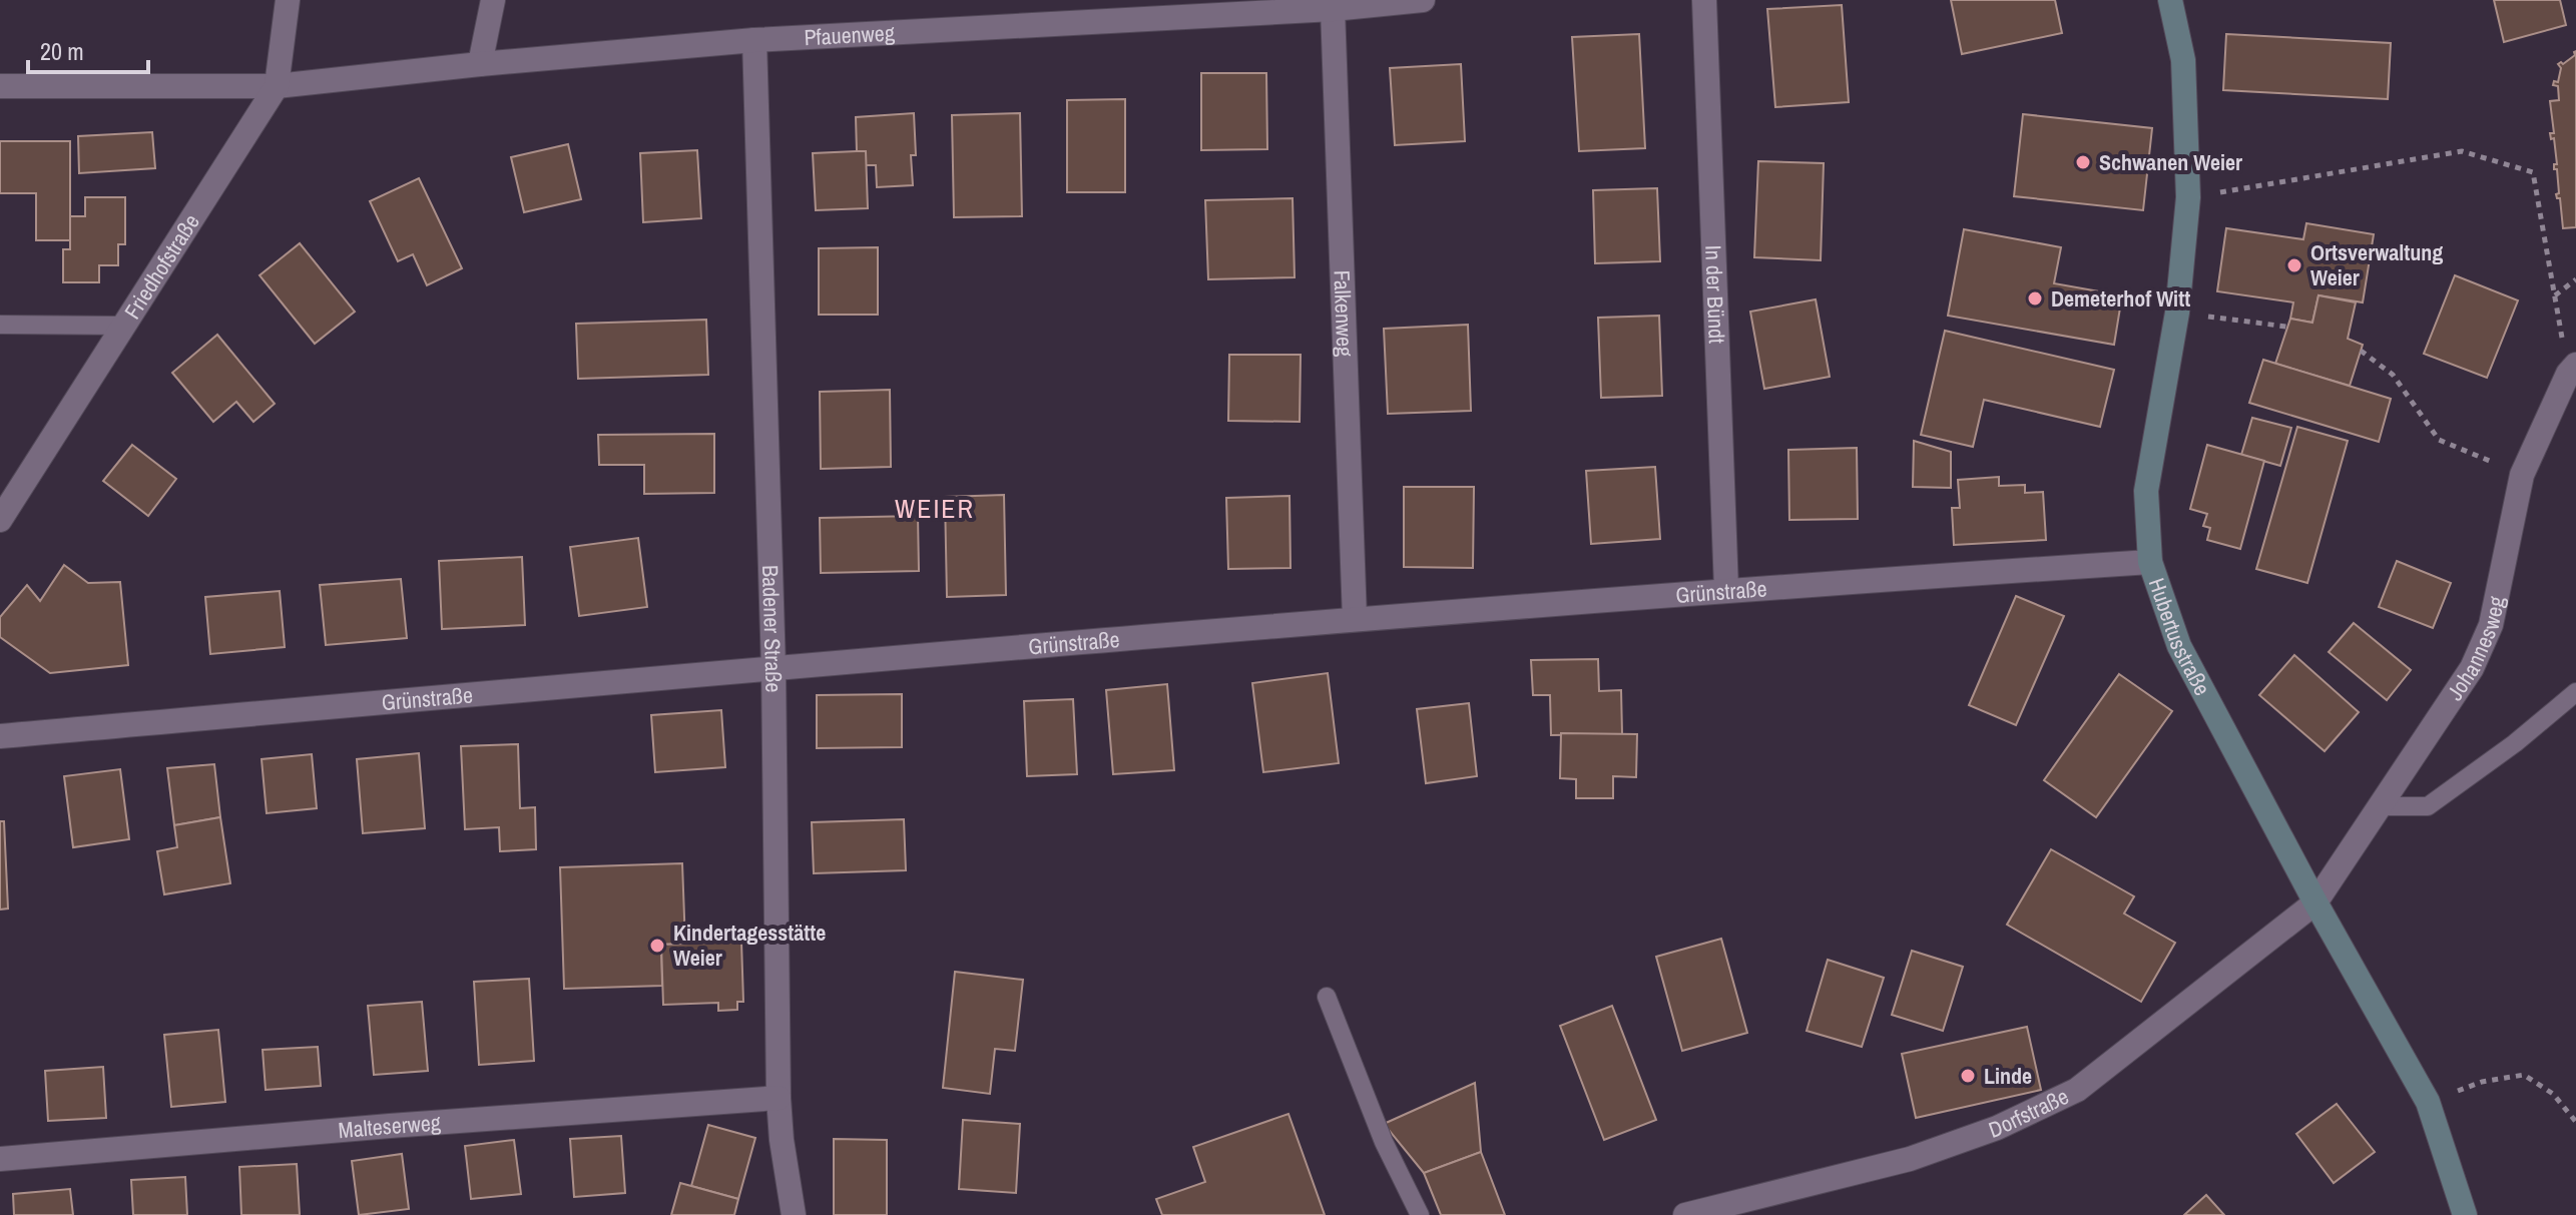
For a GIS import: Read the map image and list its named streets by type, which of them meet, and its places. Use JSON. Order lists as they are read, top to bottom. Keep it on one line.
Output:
{"streets":{"street":["Pfauenweg","Friedhofstraße","In der Bündt","Falkenweg","Grünstraße","Badener Straße","Hubertusstraße","Johannesweg","Dorfstraße","Malteserweg"]},"crossings":[["Pfauenweg","Friedhofstraße"],["Pfauenweg","Falkenweg"],["Pfauenweg","Badener Straße"],["In der Bündt","Grünstraße"],["Falkenweg","Grünstraße"],["Grünstraße","Badener Straße"],["Grünstraße","Hubertusstraße"],["Badener Straße","Malteserweg"],["Hubertusstraße","Johannesweg"],["Hubertusstraße","Dorfstraße"],["Johannesweg","Dorfstraße"]],"districts":["WEIER"],"places":["Schwanen Weier","Ortsverwaltung Weier","Demeterhof Witt","Kindertagesstätte Weier","Linde"],"scale_bar":"20 m"}
